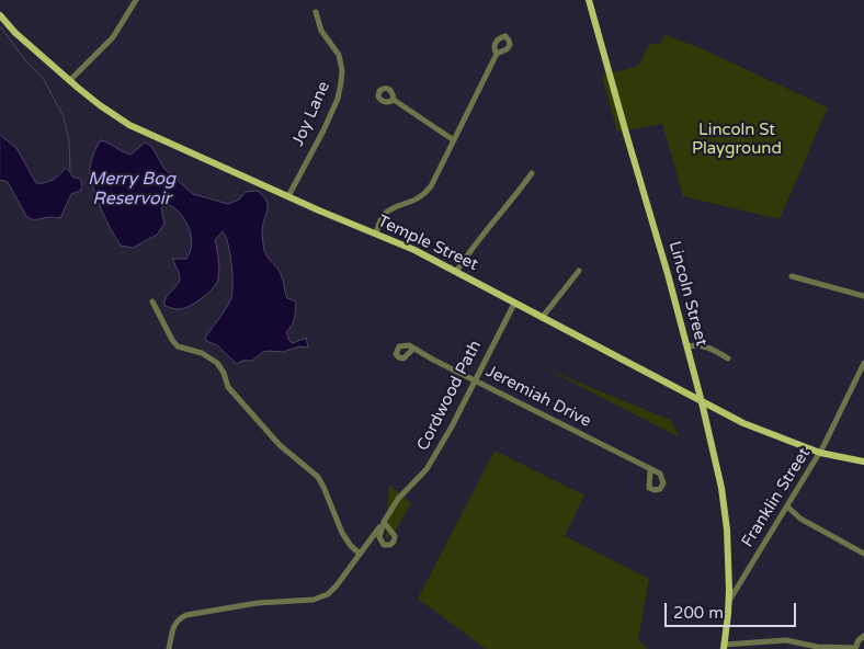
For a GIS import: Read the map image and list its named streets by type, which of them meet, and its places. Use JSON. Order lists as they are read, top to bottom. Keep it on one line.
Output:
{"streets":{"main road":["Temple Street","Lincoln Street","Franklin Street"],"street":["Joy Lane","Cordwood Path","Jeremiah Drive"]},"crossings":[["Joy Lane","Temple Street"],["Temple Street","Lincoln Street"],["Temple Street","Cordwood Path"],["Temple Street","Franklin Street"],["Lincoln Street","Franklin Street"],["Cordwood Path","Jeremiah Drive"]],"water":["Merry Bog Reservoir"],"parks":["Lincoln St Playground"],"scale_bar":"200 m"}
